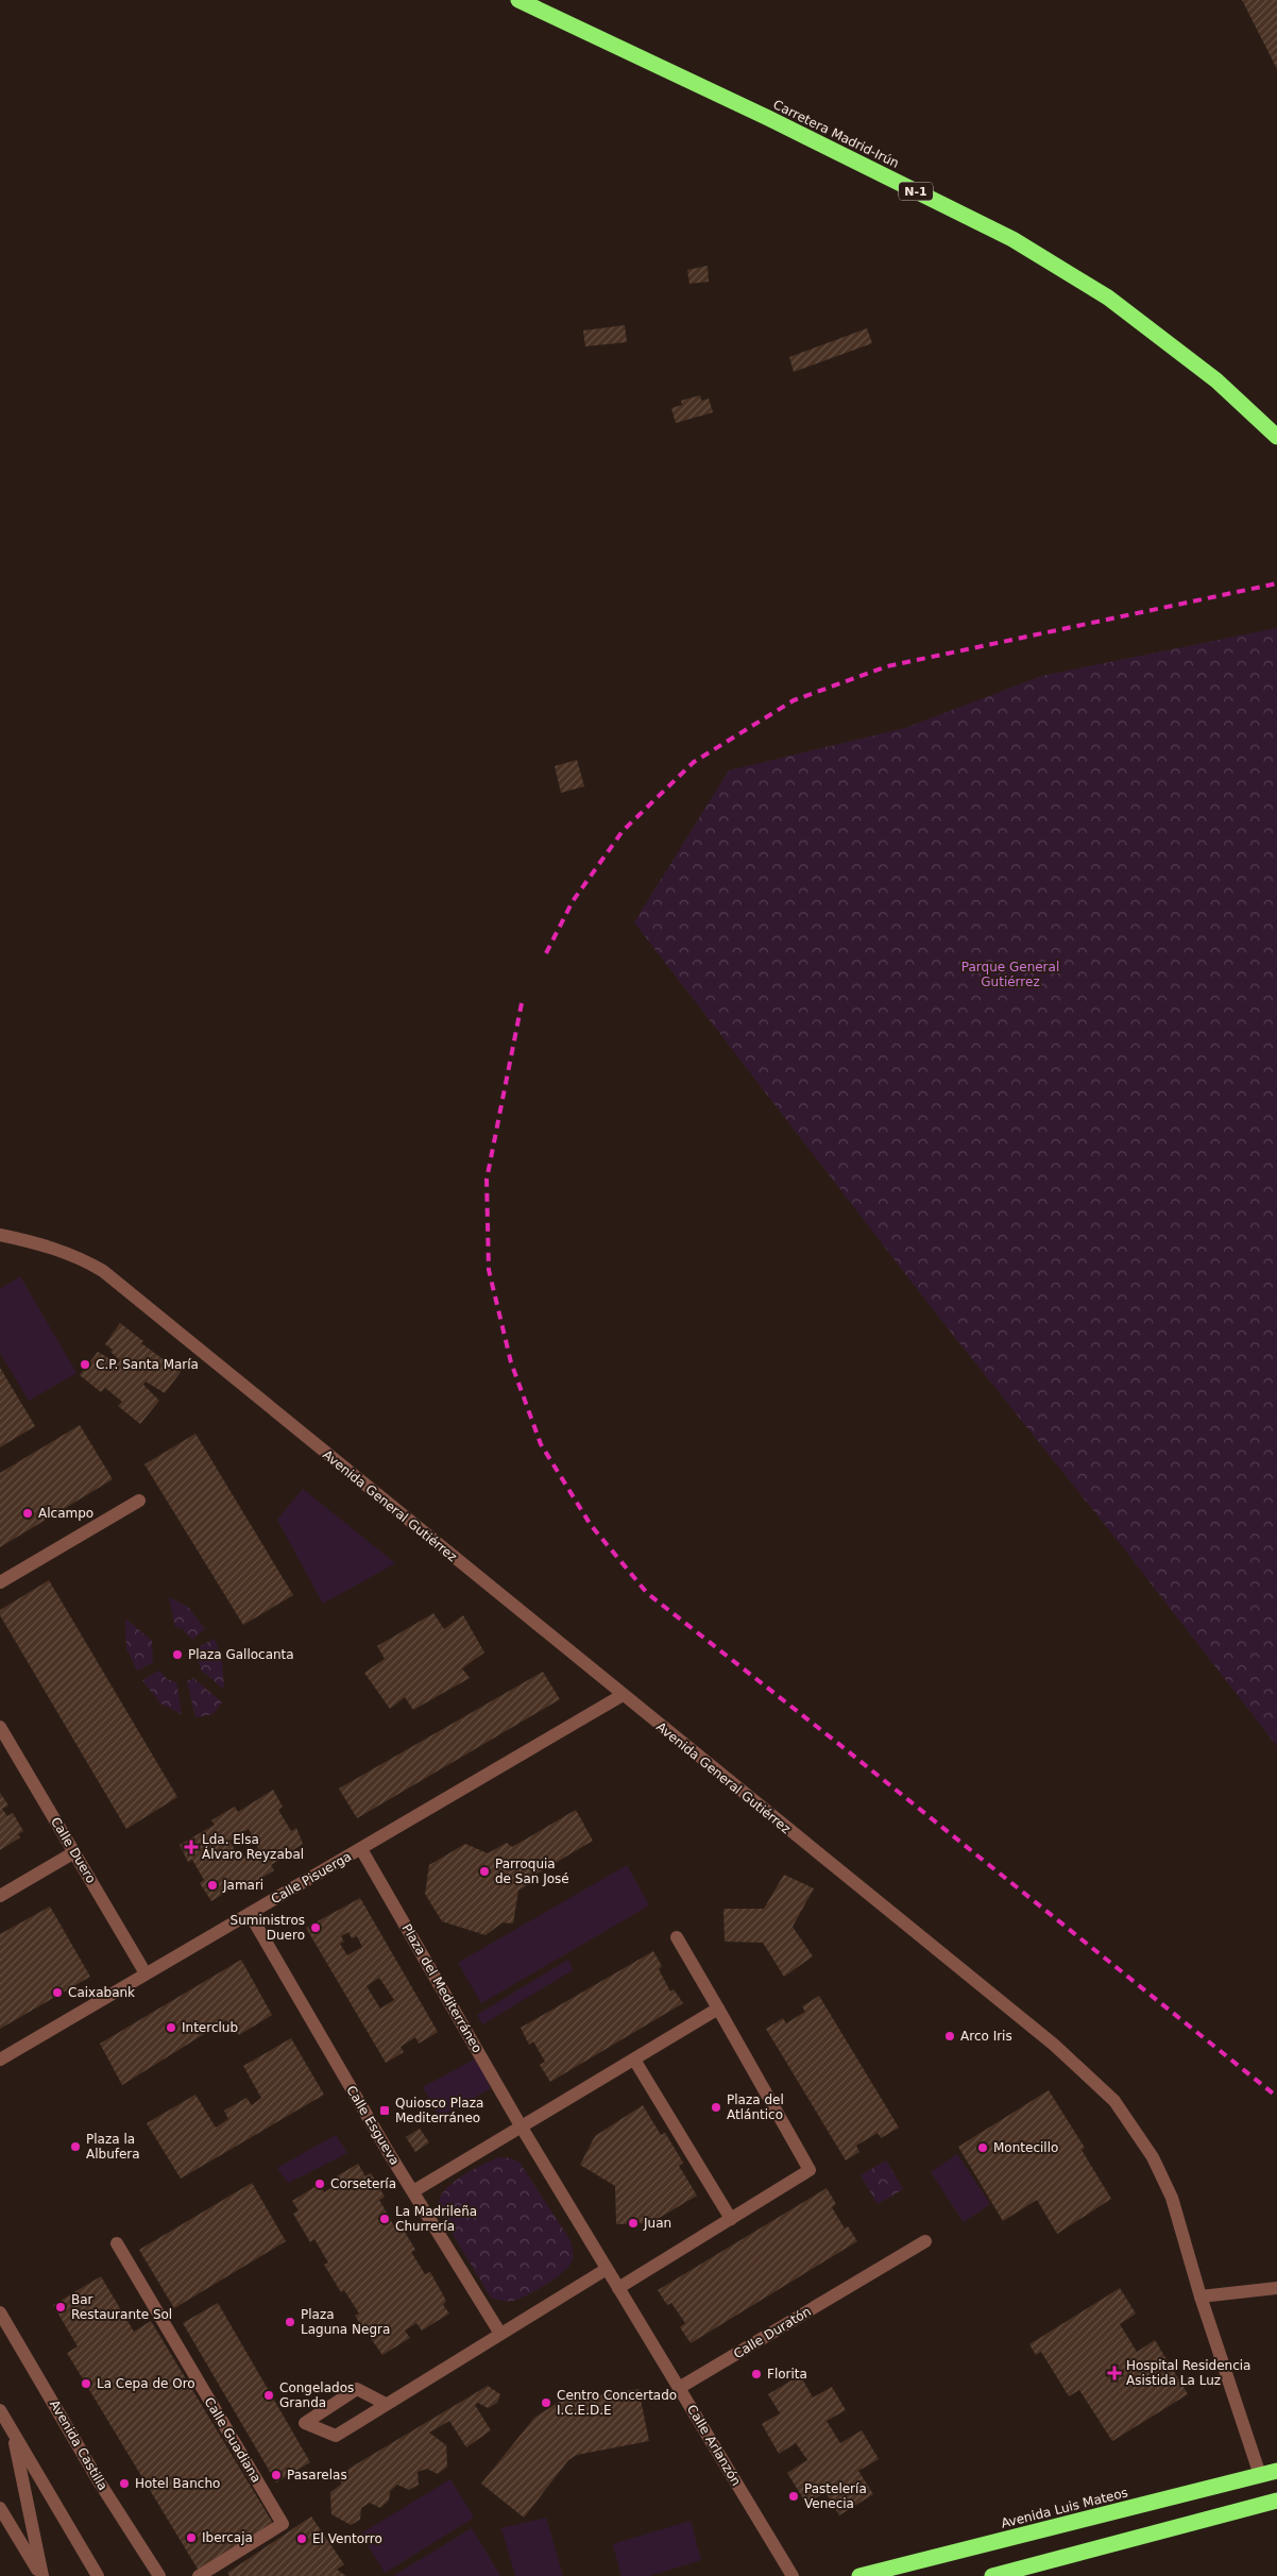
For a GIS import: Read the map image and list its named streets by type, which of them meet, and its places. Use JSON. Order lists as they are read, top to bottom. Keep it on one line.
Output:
{"streets":{"highway":["Carretera Madrid-Irún","N-1","Avenida Luis Mateos"],"street":["Avenida General Gutiérrez","Calle Duero","Calle Pisuerga","Plaza del Mediterráneo","Calle Esgueva","Calle Duratón","Calle Guadiana","Avenida Castilla","Calle Arlanzón"]},"crossings":[["Avenida General Gutiérrez","Calle Pisuerga"],["Avenida General Gutiérrez","Avenida Luis Mateos"],["Calle Duero","Calle Pisuerga"],["Calle Pisuerga","Plaza del Mediterráneo"],["Calle Pisuerga","Calle Esgueva"],["Plaza del Mediterráneo","Calle Arlanzón"],["Calle Duratón","Calle Arlanzón"]],"parks":["Parque General Gutiérrez"],"places":{"other":["C.P. Santa María","Alcampo","Plaza Gallocanta","Parroquia de San José","Jamari","Suministros Duero","Caixabank","Interclub","Arco Iris","Plaza del Atlántico","Plaza la Albufera","Montecillo","Corsetería","La Madrileña Churrería","Juan","Bar Restaurante Sol","Plaza Laguna Negra","Florita","La Cepa de Oro","Congelados Granda","Centro Concertado I.C.E.D.E","Pasarelas","Hotel Bancho","Pastelería Venecia","Ibercaja","El Ventorro"],"health":["Lda. Elsa Álvaro Reyzabal","Hospital Residencia Asistida La Luz"],"transit":["Quiosco Plaza Mediterráneo"]}}
